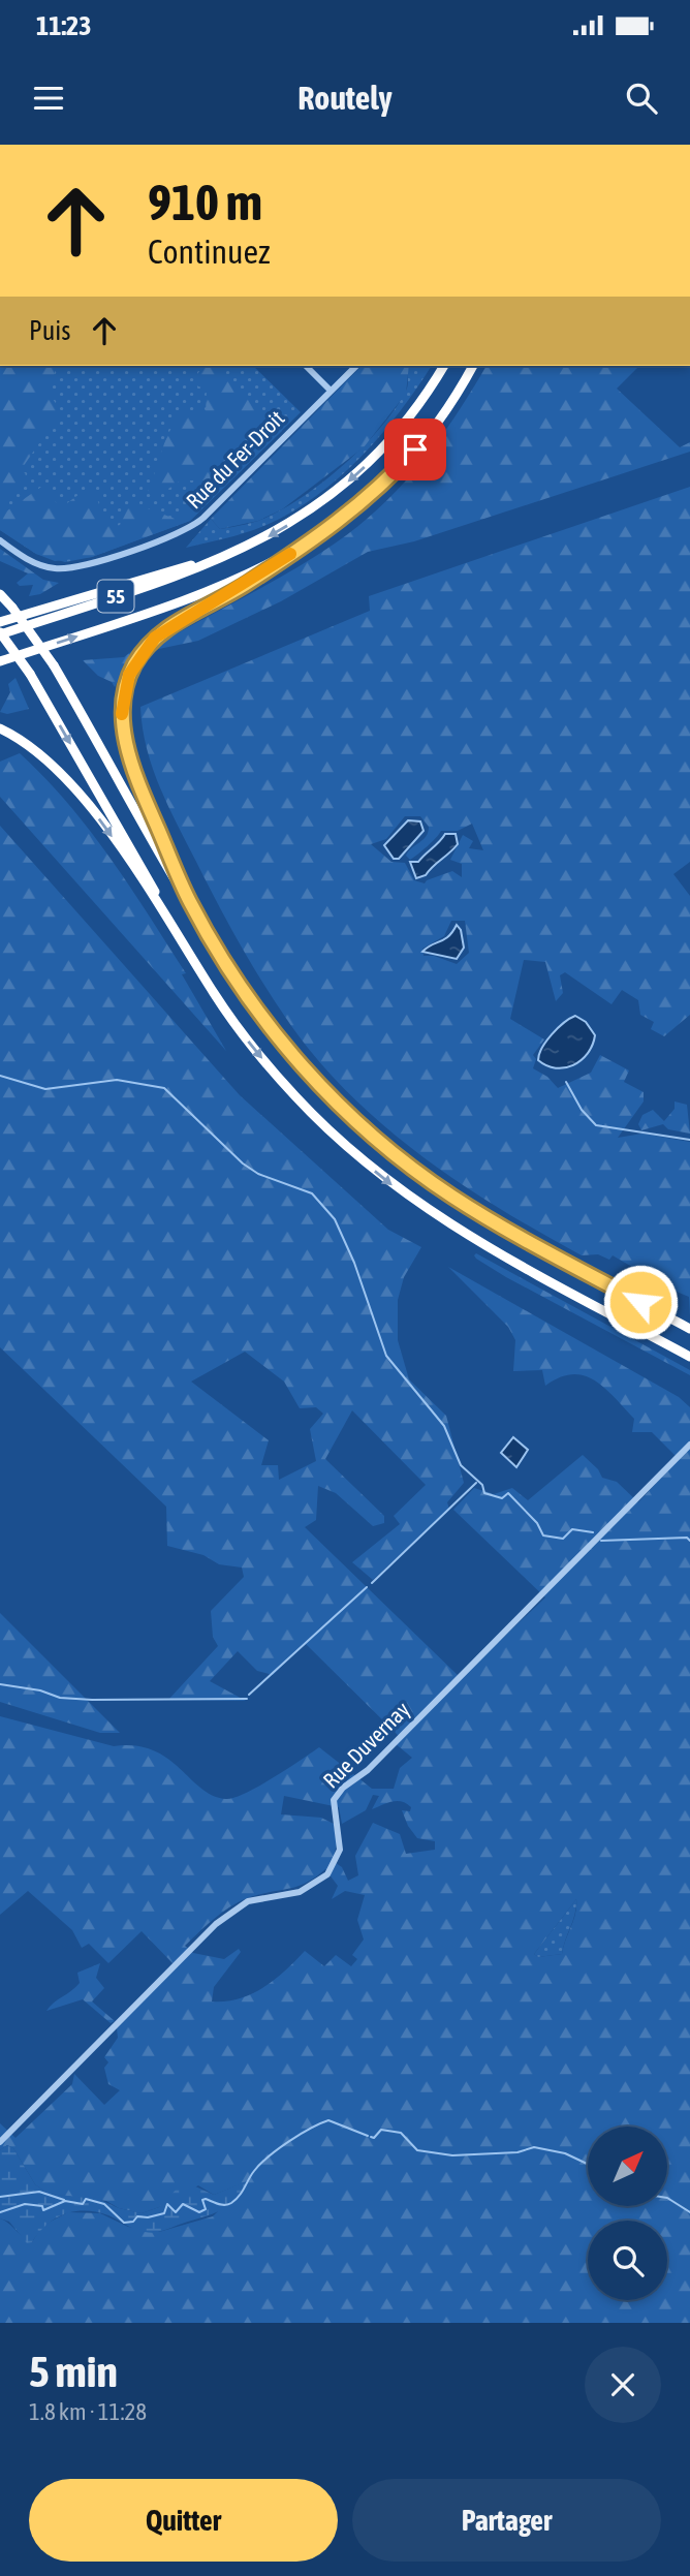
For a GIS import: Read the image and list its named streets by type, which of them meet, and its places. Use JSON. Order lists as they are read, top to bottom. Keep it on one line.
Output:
{"streets":{"highway":["55"],"street":["Rue du Fer-Droit","Rue Duvernay"]},"north":"top right","page":{"status":"11:23","header":"Routely","turn":["910 m","Continuez"],"then":"Puis","heading":["5 min","1.8 km · 11:28"],"buttons":["Quitter","Partager"]}}
